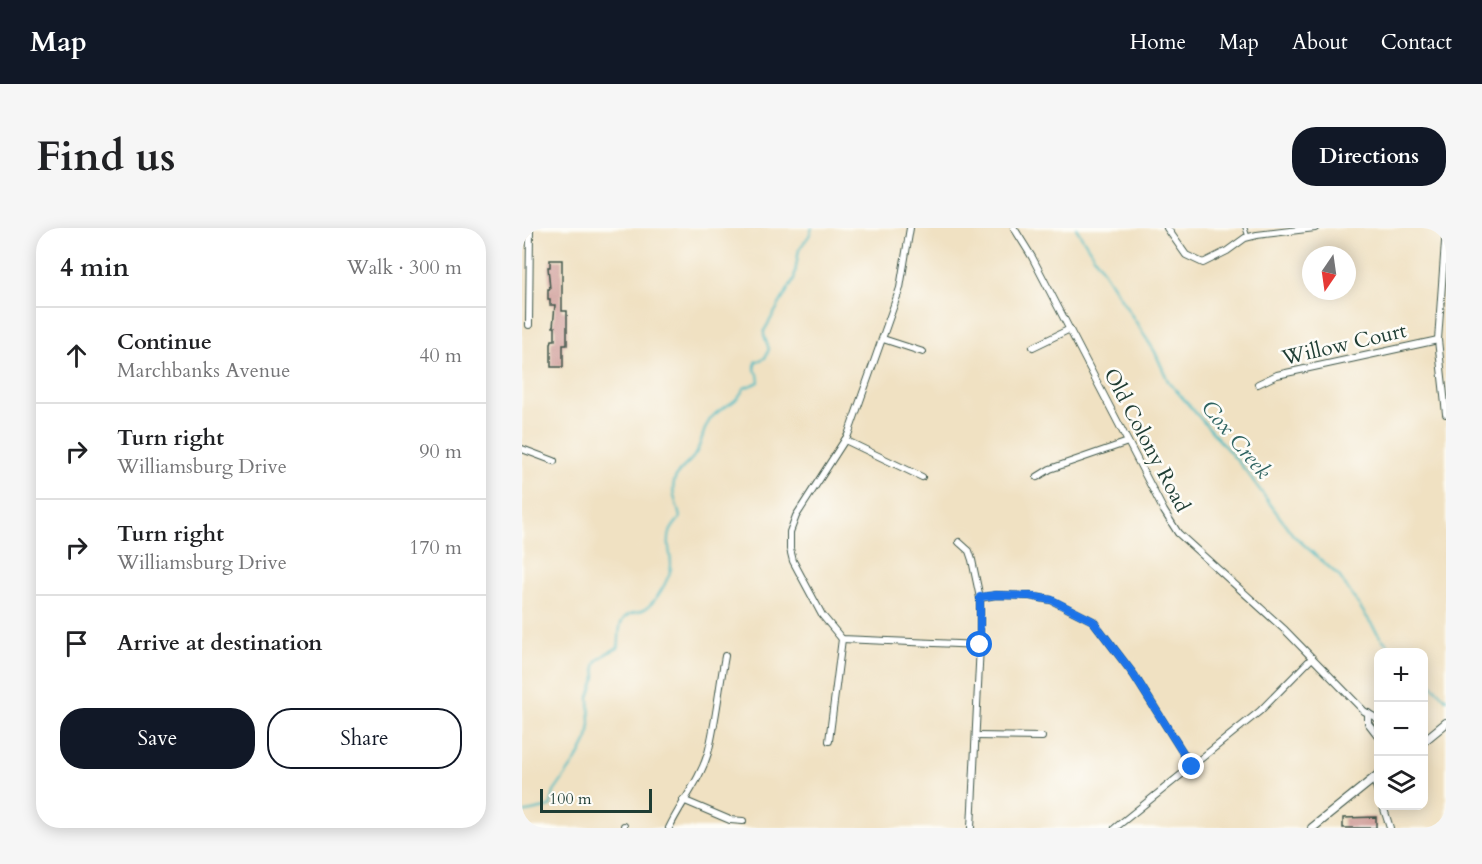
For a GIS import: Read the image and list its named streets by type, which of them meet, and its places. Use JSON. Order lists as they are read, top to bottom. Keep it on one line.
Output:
{"streets":{"street":["Willow Court","Old Colony Road"]},"water":["Cox Creek"],"scale_bar":"100 m","north":"bottom","page":{"header":"Map","nav":["Home","Map","About","Contact"],"buttons":["Directions",["Save","Share"]],"title":"Find us","heading":["4 min","Walk · 300 m"],"list":[["Continue","Marchbanks Avenue","40 m"],["Turn right","Williamsburg Drive","90 m"],["Turn right","Williamsburg Drive","170 m"],"Arrive at destination"],"map_buttons":["+","−"],"scale":"100 m"}}
